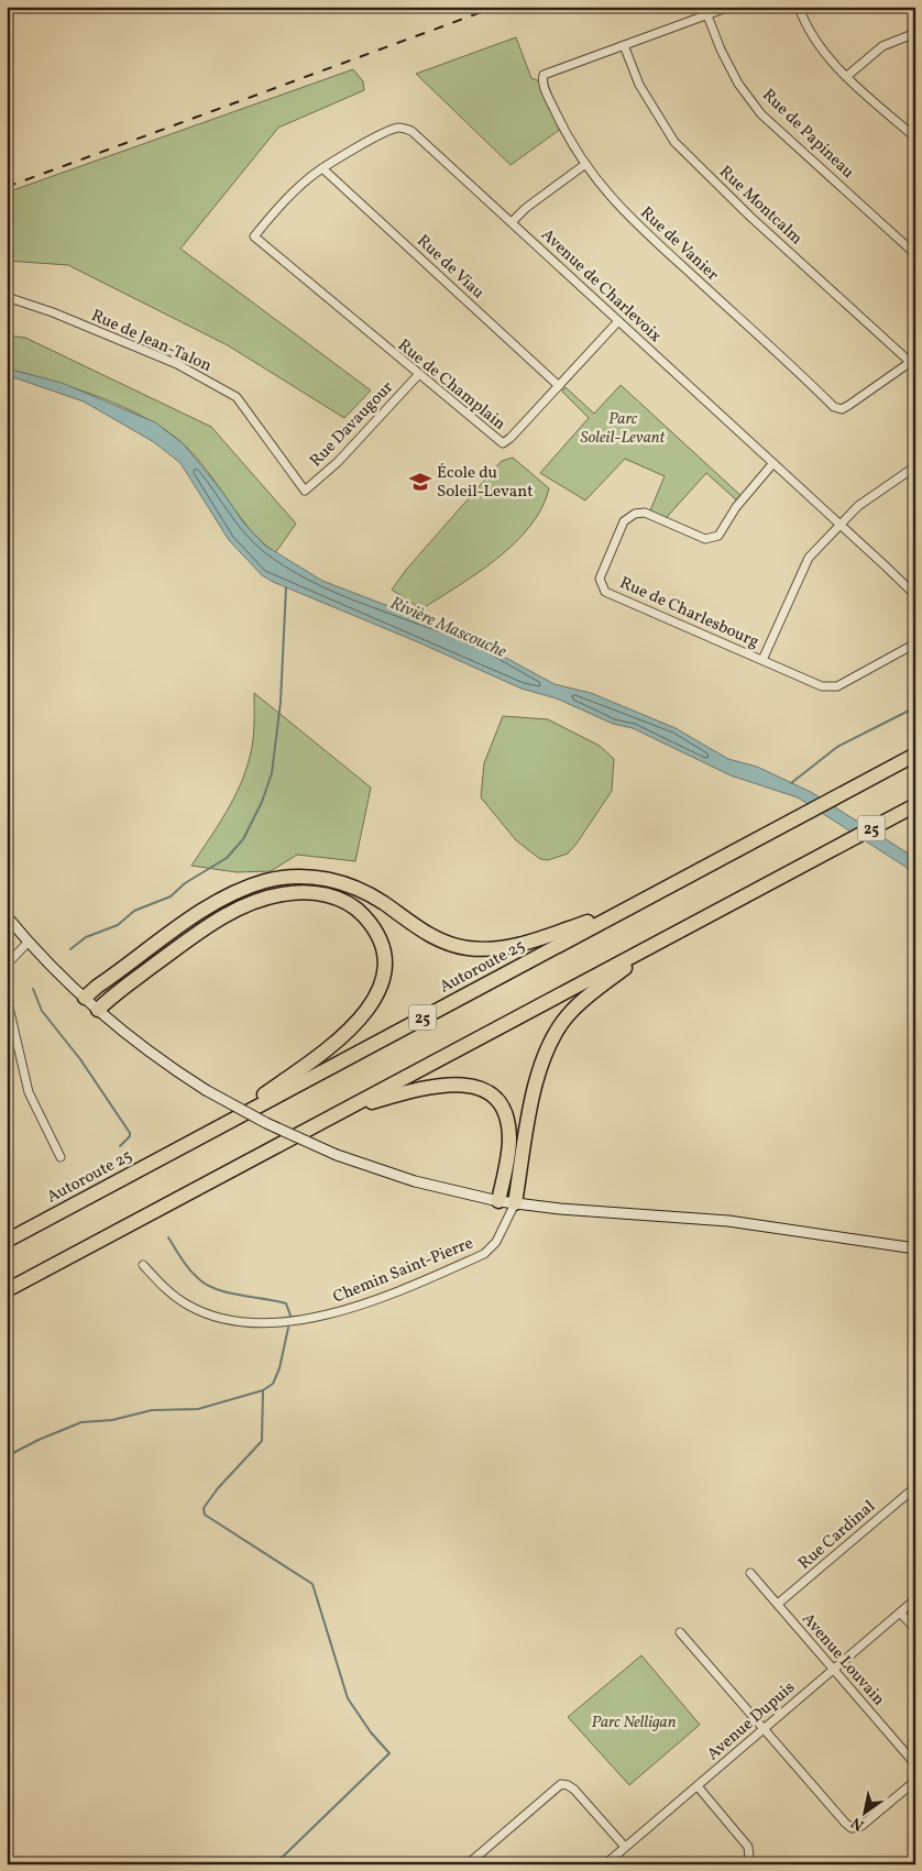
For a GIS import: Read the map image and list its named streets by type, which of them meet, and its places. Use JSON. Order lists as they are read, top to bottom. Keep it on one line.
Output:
{"streets":{"highway":["25","Autoroute 25"],"street":["Rue de Papineau","Rue Montcalm","Rue de Vanier","Rue de Viau","Avenue de Charlevoix","Rue de Jean-Talon","Rue de Champlain","Rue Davaugour","Rue de Charlesbourg","Chemin Saint-Pierre","Rue Cardinal","Avenue Louvain","Avenue Dupuis"]},"crossings":[["Rue Montcalm","Rue de Vanier"],["Rue de Viau","Avenue de Charlevoix"],["Rue de Viau","Rue de Champlain"],["Avenue de Charlevoix","Rue de Champlain"],["Avenue de Charlevoix","Rue de Charlesbourg"],["Rue de Jean-Talon","Rue Davaugour"],["Rue de Champlain","Rue Davaugour"],["Rue Cardinal","Avenue Louvain"],["Avenue Louvain","Avenue Dupuis"]],"water":["Rivière Mascouche"],"parks":["Parc Soleil-Levant","Parc Nelligan"],"places":{"school or university":["École du Soleil-Levant"]},"north":"bottom left"}
